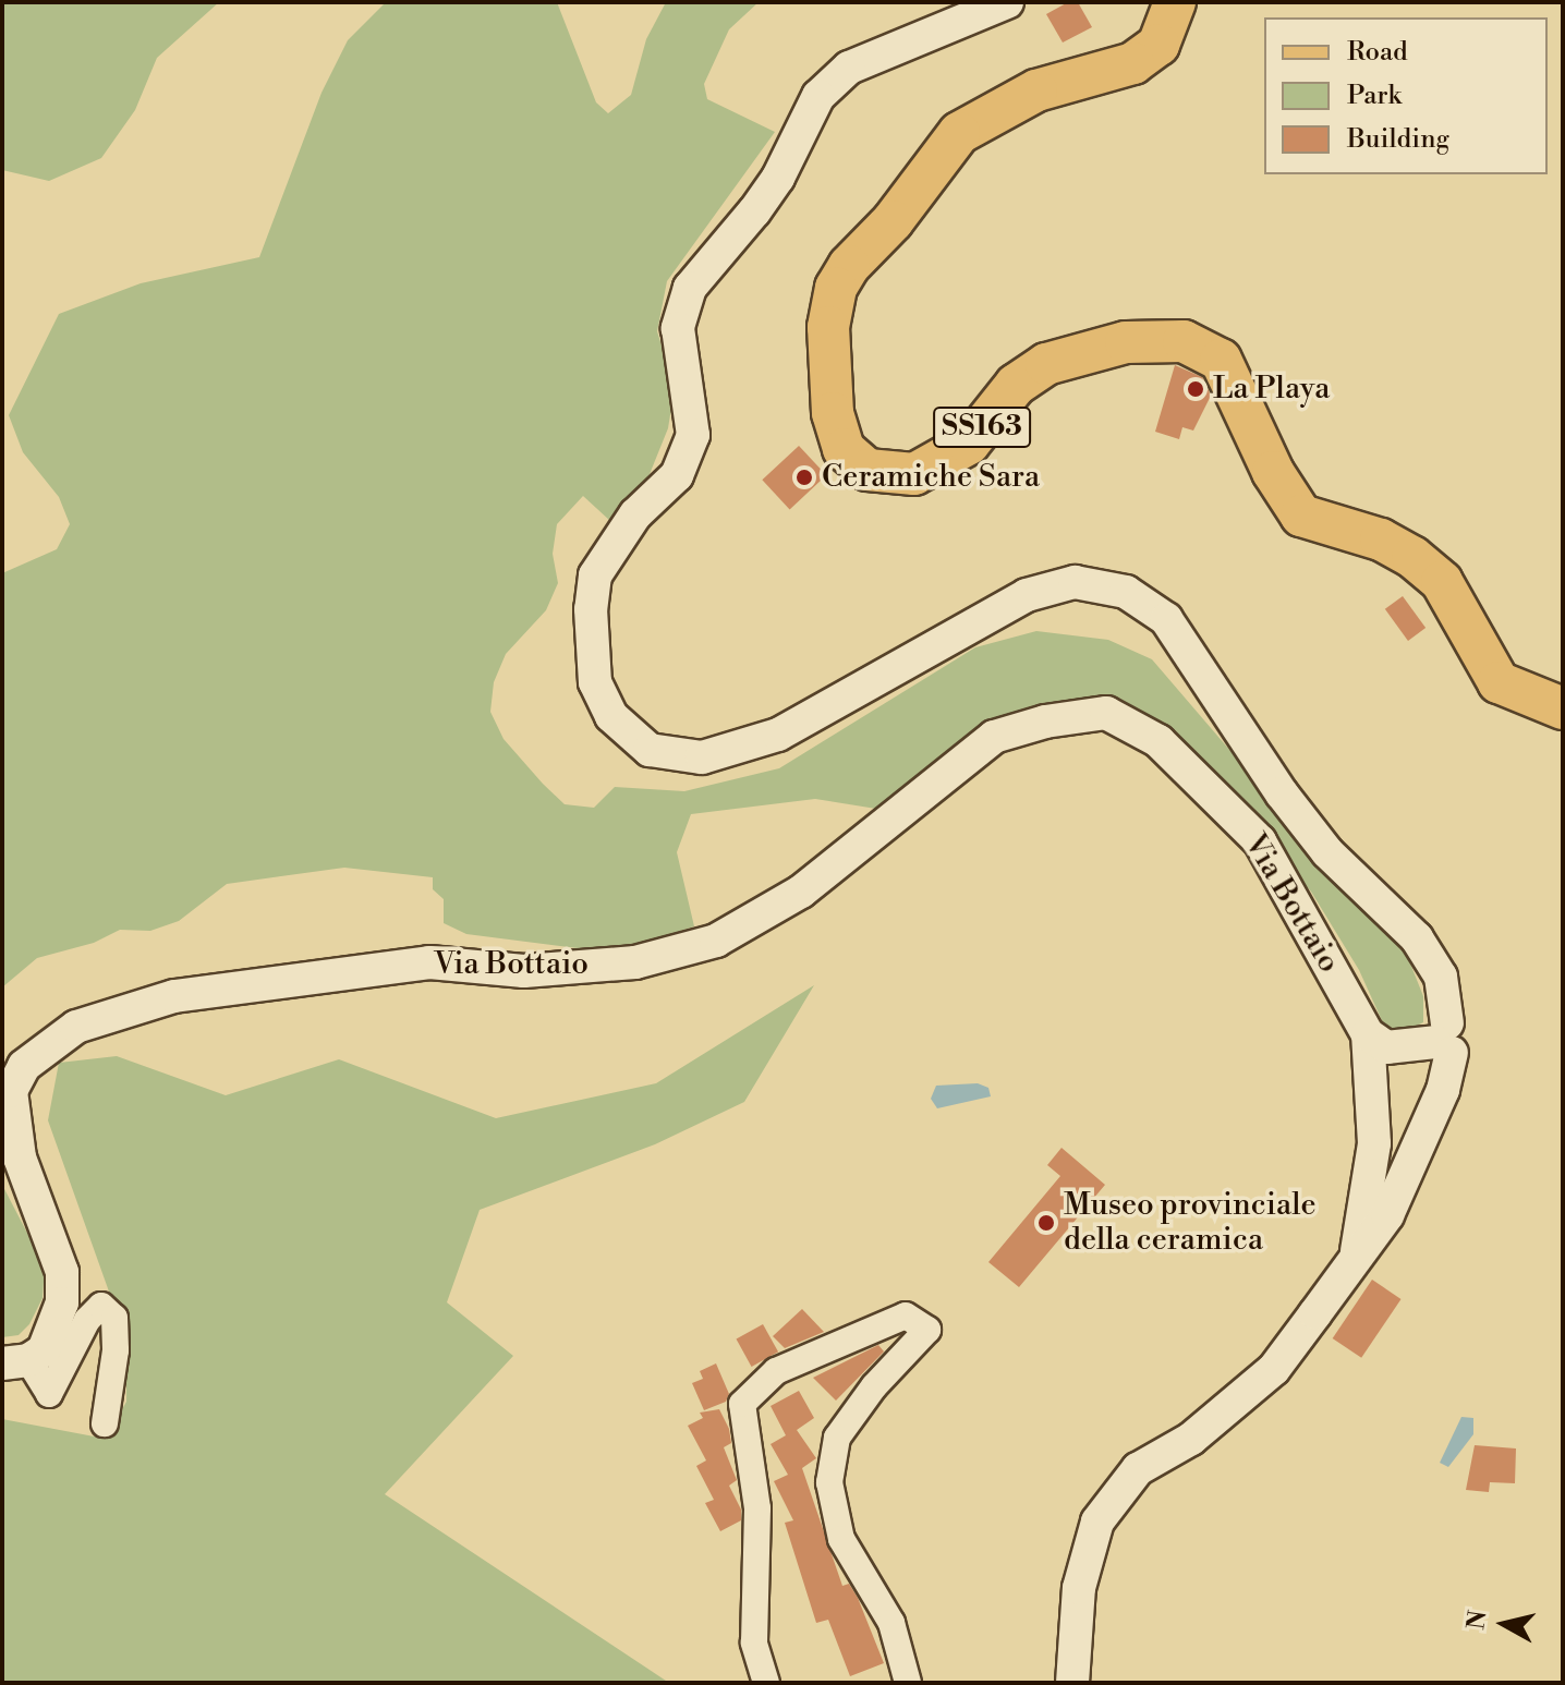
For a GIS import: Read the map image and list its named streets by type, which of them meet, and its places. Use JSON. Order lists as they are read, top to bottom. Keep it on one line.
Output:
{"streets":{"main road":["SS163"],"street":["Via Bottaio"]},"places":["La Playa","Ceramiche Sara","Museo provinciale della ceramica"],"legend":["Road","Park","Building"],"north":"left"}
